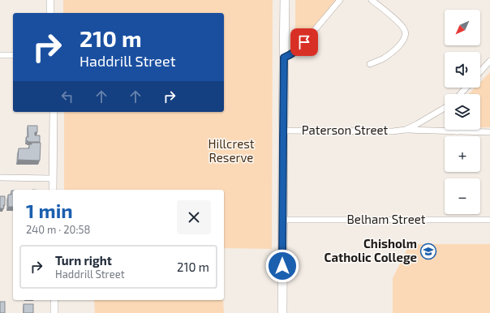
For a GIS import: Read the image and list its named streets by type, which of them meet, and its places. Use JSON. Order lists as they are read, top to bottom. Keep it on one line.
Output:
{"streets":{"street":["Paterson Street","Belham Street"]},"parks":["Hillcrest Reserve"],"places":{"school or university":["Chisholm Catholic College"]},"north":"bottom left","page":{"map_buttons":["+","−"],"turn":["210 m","Haddrill Street"],"heading":["1 min","240 m · 20:58"],"list":[{"name":"Turn right","note":"Haddrill Street","value":"210 m"}]}}
